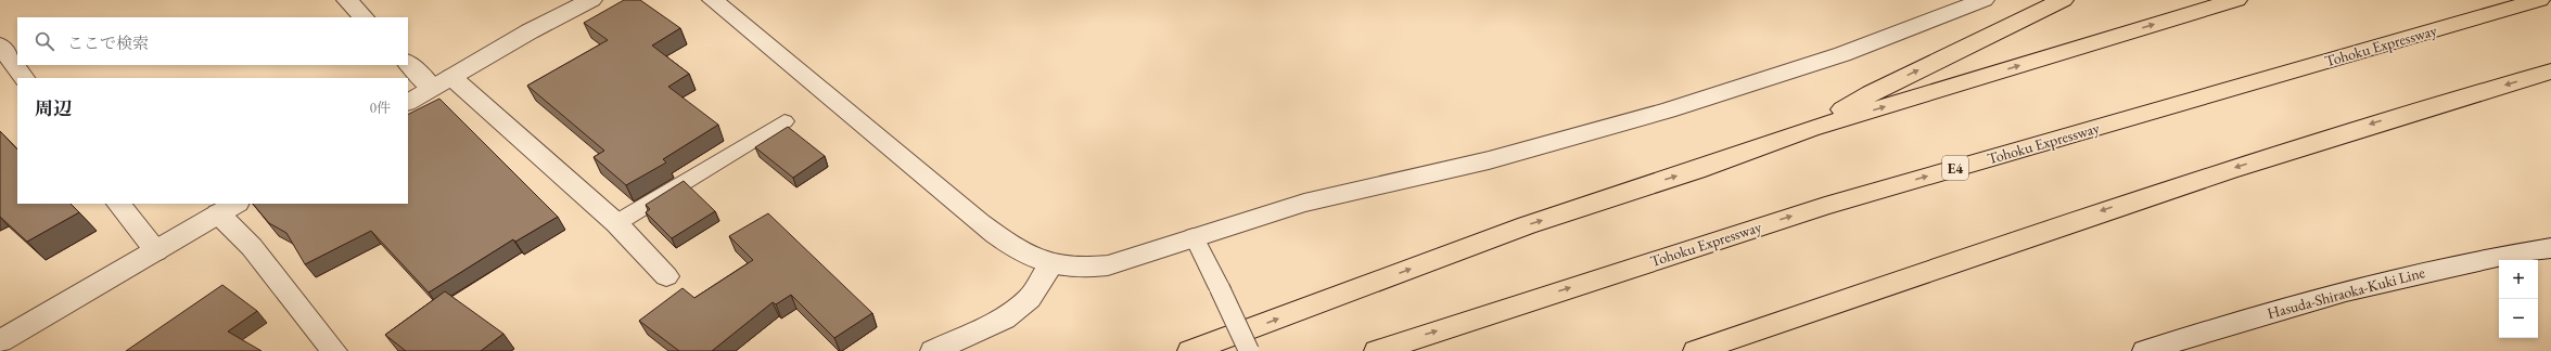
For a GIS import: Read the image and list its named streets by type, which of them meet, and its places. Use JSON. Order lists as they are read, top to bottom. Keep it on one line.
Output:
{"streets":{"highway":["Tohoku Expressway","E4"],"street":["Hasuda-Shiraoka-Kuki Line"]},"page":{"search":"ここで検索","heading":["周辺","0件"],"map_buttons":["+","−"]}}
